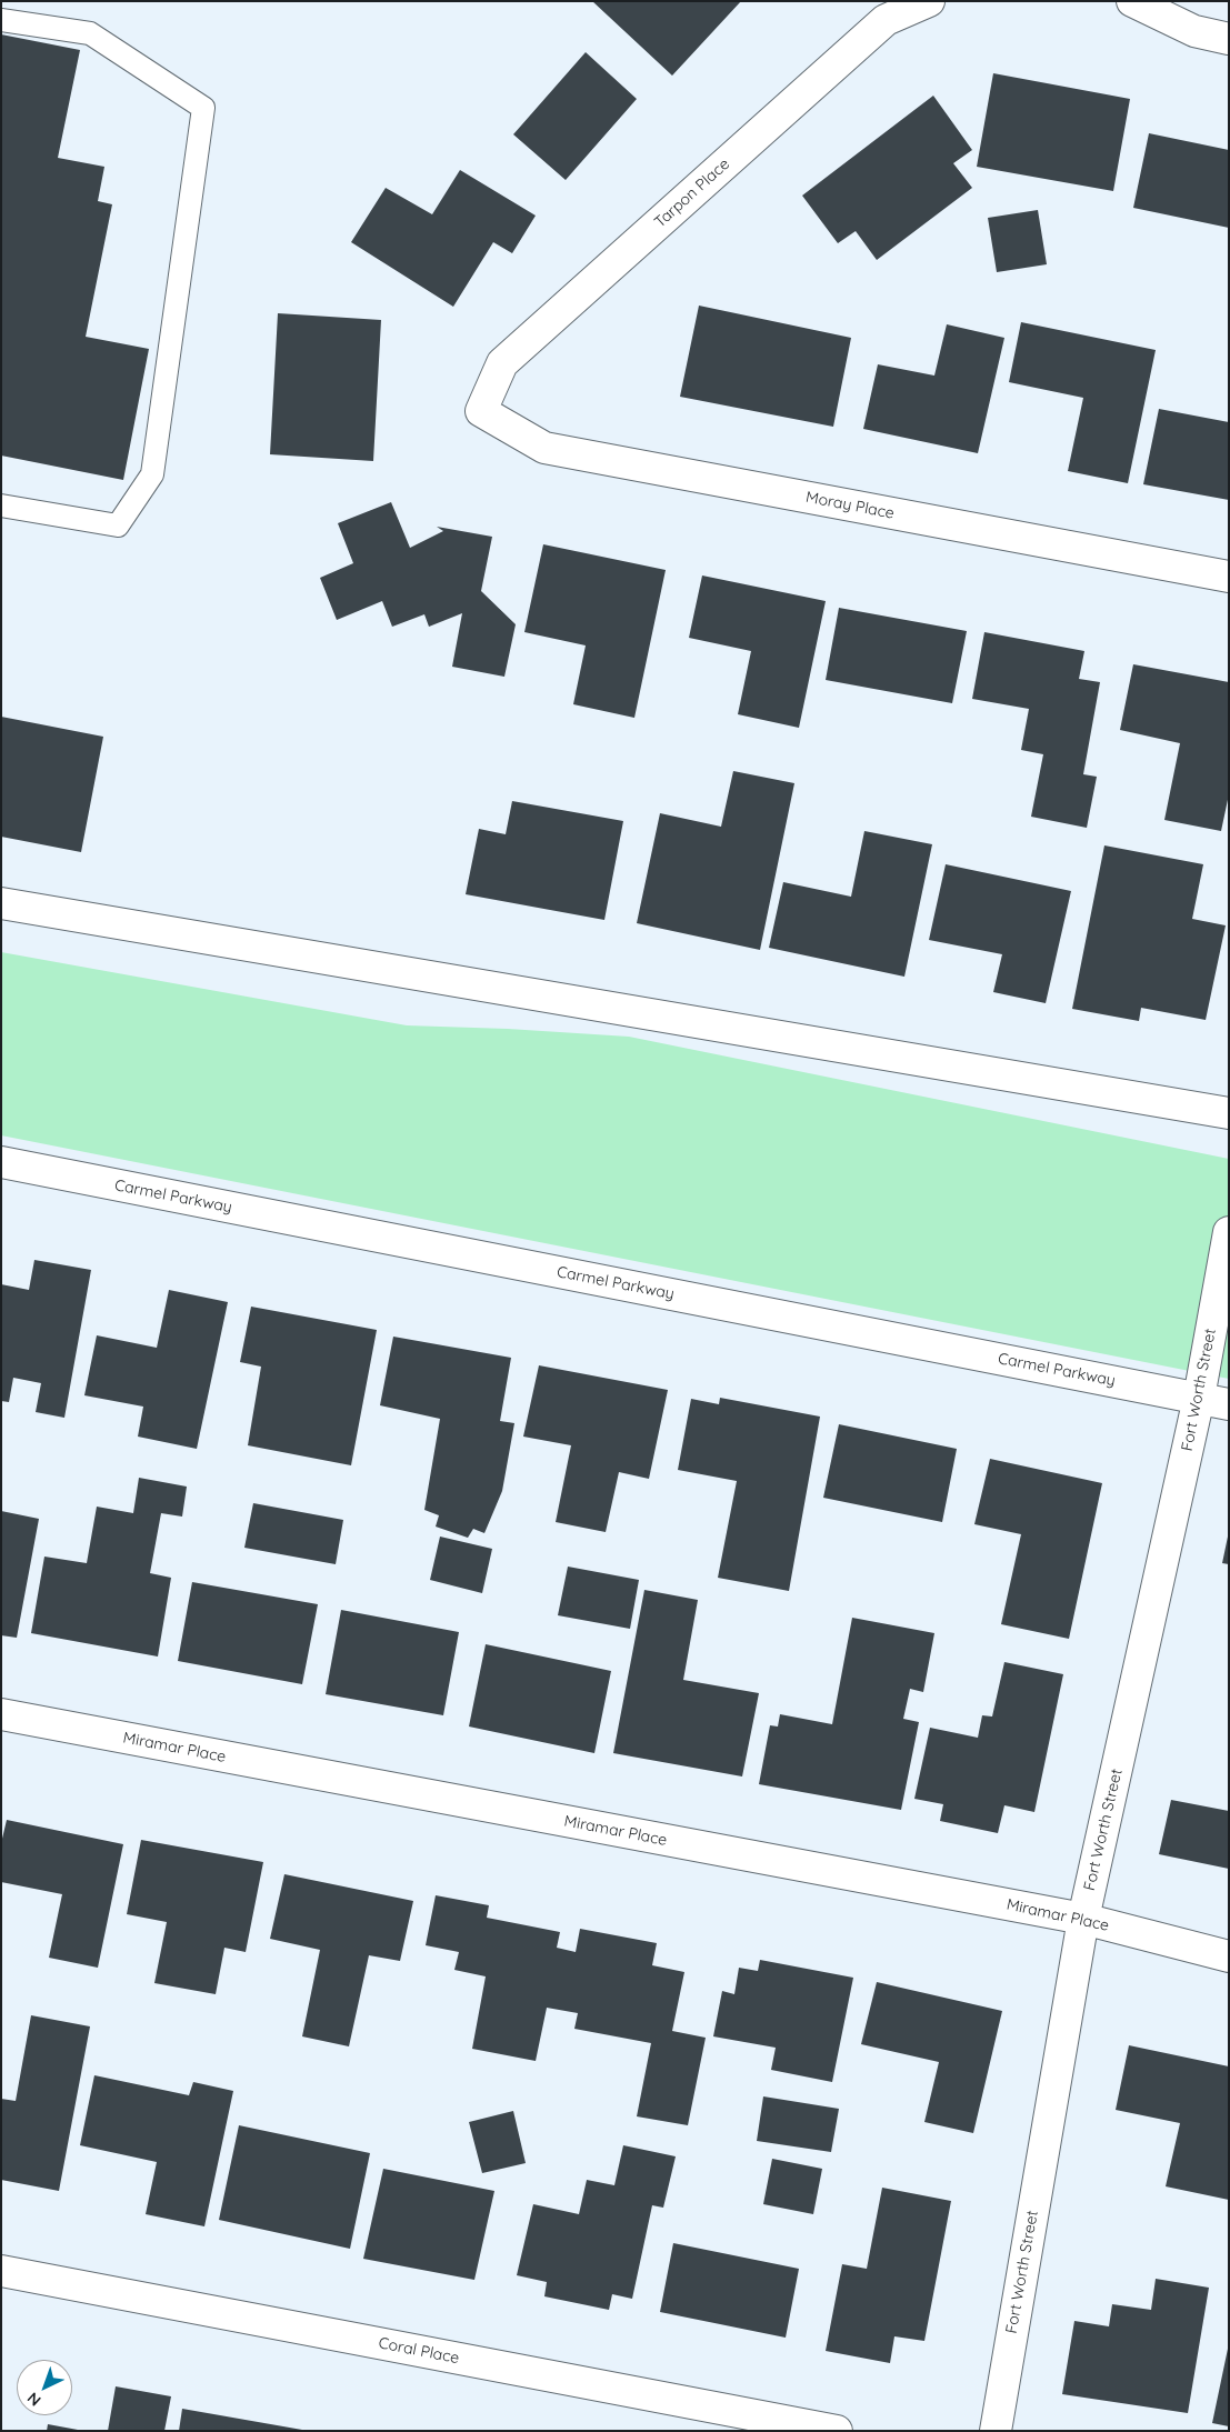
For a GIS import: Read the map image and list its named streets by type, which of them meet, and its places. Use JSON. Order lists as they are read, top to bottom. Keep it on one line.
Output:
{"streets":{"street":["Tarpon Place","Moray Place","Carmel Parkway","Fort Worth Street","Miramar Place","Coral Place"]},"crossings":[["Tarpon Place","Moray Place"],["Carmel Parkway","Fort Worth Street"],["Fort Worth Street","Miramar Place"]],"north":"bottom left"}
